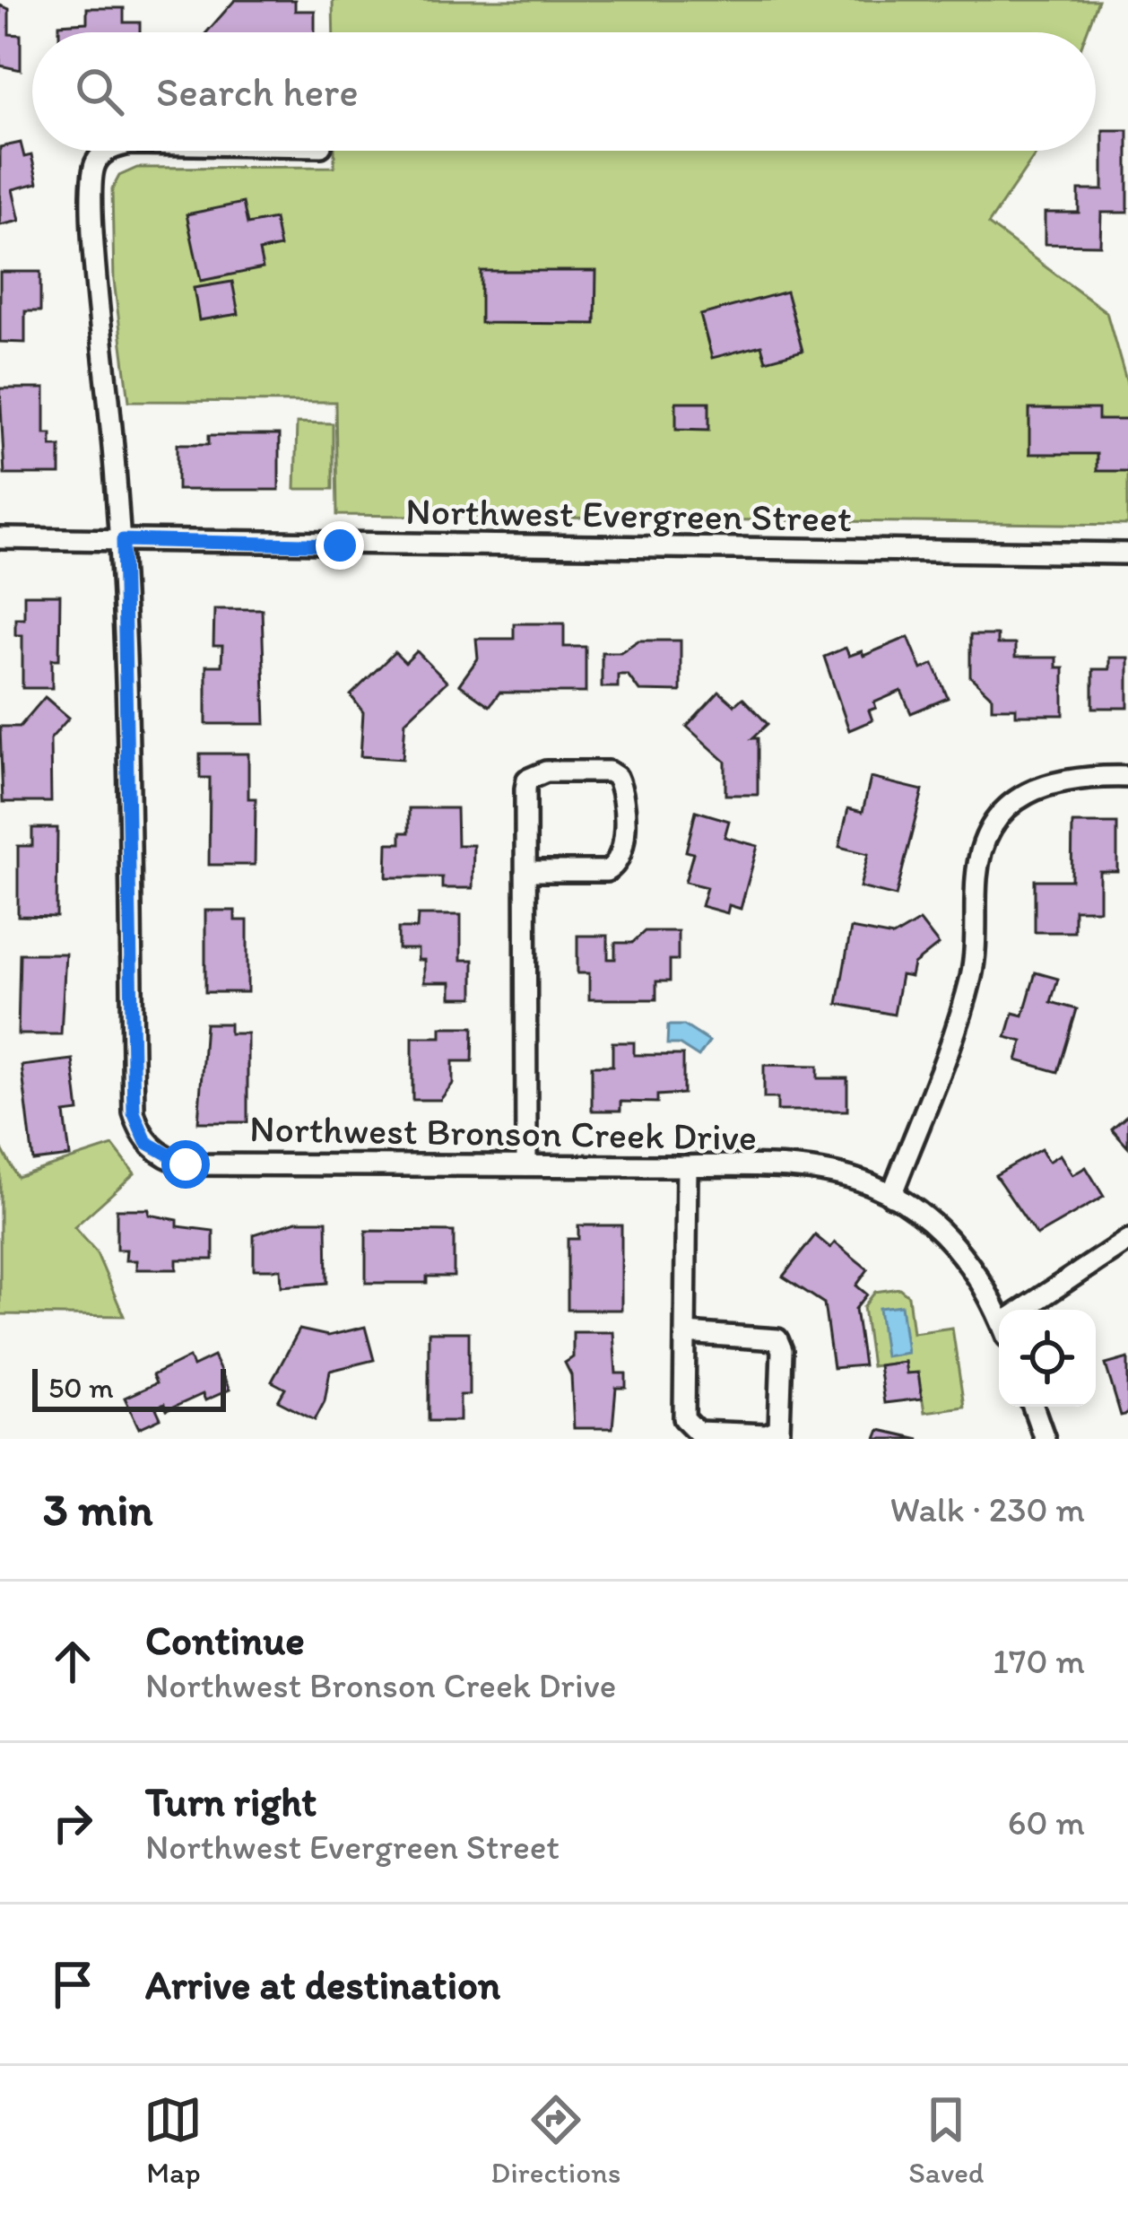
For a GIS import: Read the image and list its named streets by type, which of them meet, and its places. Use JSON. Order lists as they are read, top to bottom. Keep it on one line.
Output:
{"streets":{"street":["Northwest Evergreen Street","Northwest Bronson Creek Drive"]},"crossings":[["Northwest Evergreen Street","Northwest Bronson Creek Drive"]],"scale_bar":"50 m","page":{"search":"Search here","scale":"50 m","heading":["3 min","Walk · 230 m"],"list":[["Continue","Northwest Bronson Creek Drive","170 m"],["Turn right","Northwest Evergreen Street","60 m"],"Arrive at destination"],"nav":["Map","Directions","Saved"]}}
